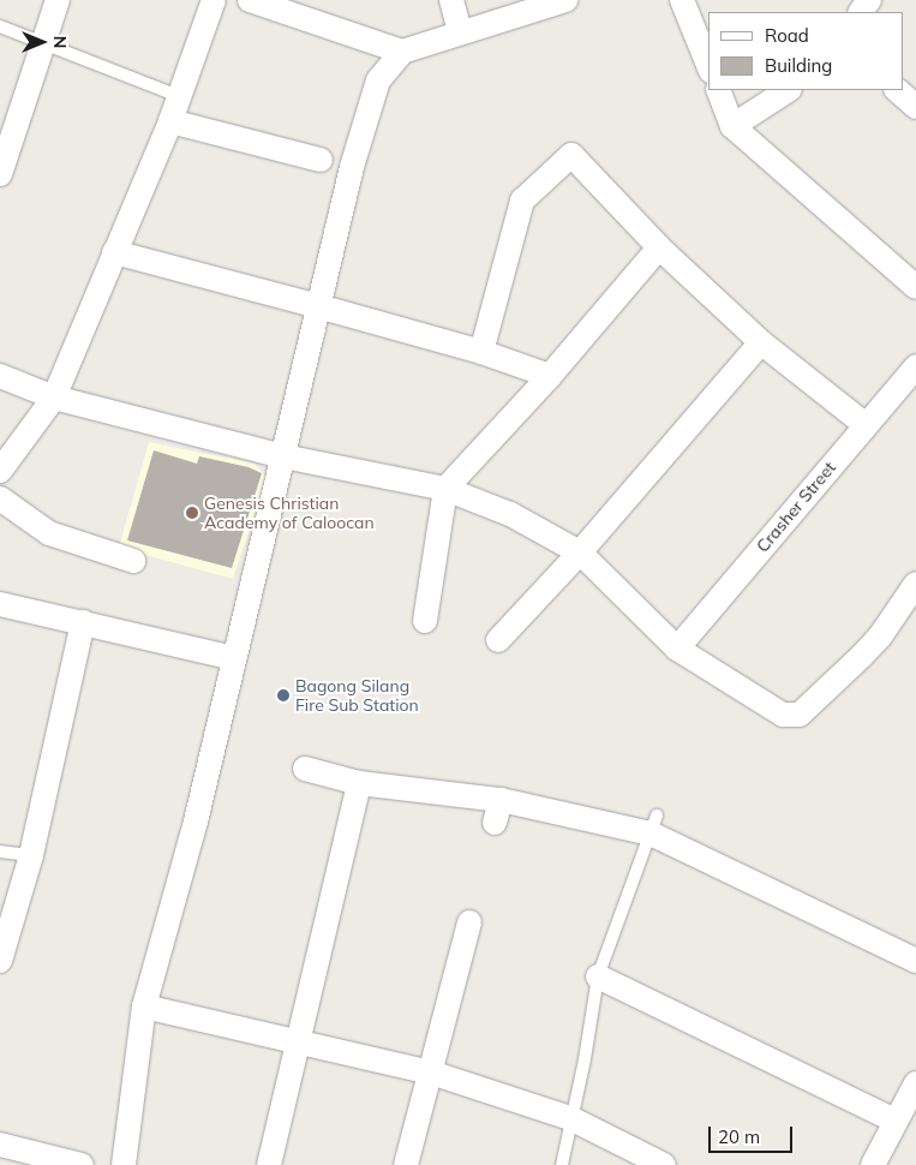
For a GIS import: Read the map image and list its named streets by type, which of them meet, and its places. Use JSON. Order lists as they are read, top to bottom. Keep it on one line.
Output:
{"streets":{"street":["Crasher Street"]},"places":["Genesis Christian Academy of Caloocan","Bagong Silang Fire Sub Station"],"legend":["Road","Building"],"scale_bar":"20 m","north":"right"}
